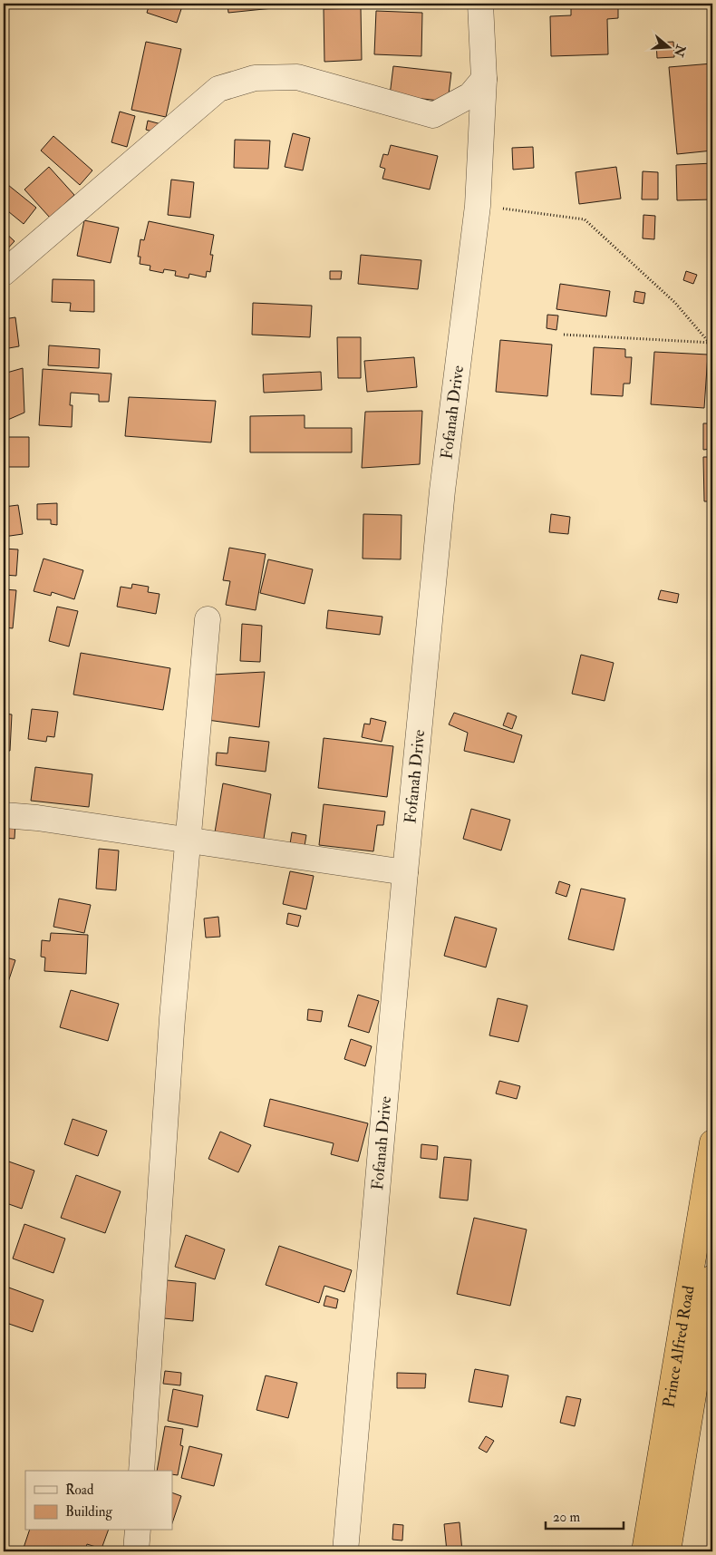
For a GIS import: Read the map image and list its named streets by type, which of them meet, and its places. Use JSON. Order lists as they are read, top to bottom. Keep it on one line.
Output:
{"streets":{"highway":["Prince Alfred Road"],"street":["Fofanah Drive"]},"legend":["Road","Building"],"scale_bar":"20 m","north":"right"}
